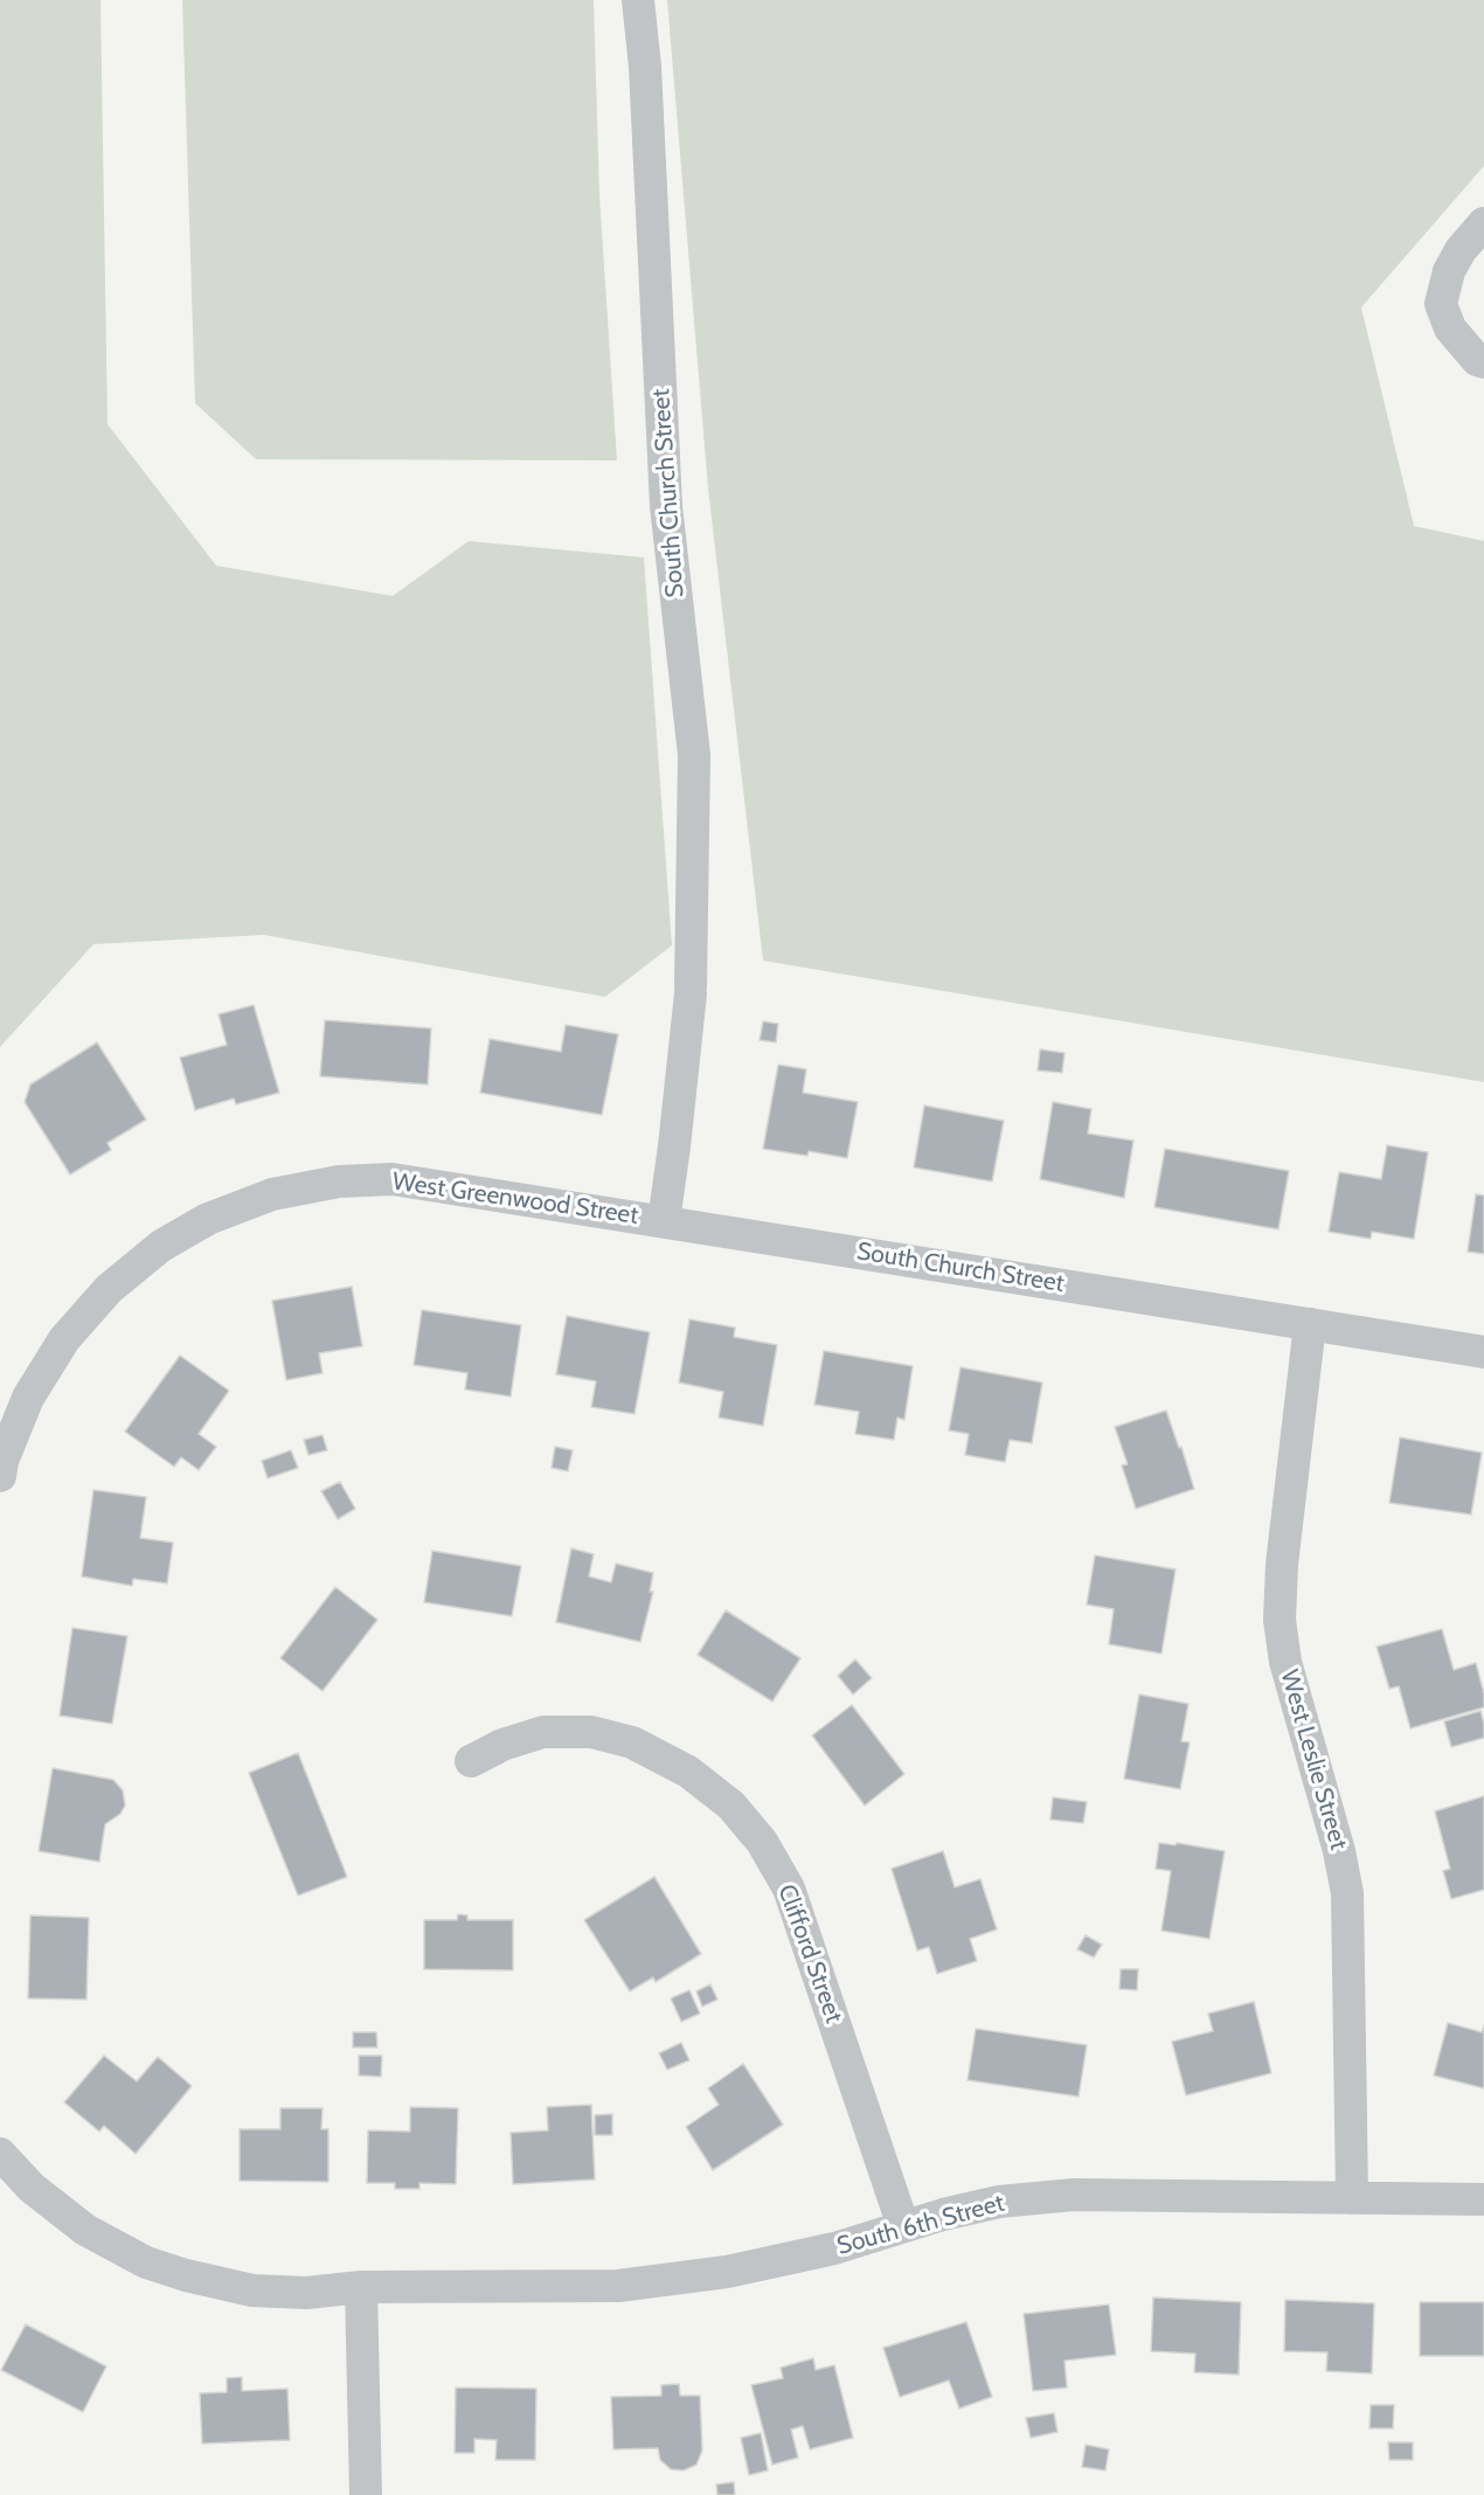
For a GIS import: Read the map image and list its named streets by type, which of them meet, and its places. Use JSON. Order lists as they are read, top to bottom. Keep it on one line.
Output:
{"streets":{"street":["South Church Street","West Greenwood Street","West Leslie Street","Clifford Street","South 6th Street"]},"crossings":[["South Church Street","West Greenwood Street"],["South Church Street","West Leslie Street"],["West Leslie Street","South 6th Street"],["Clifford Street","South 6th Street"]]}
